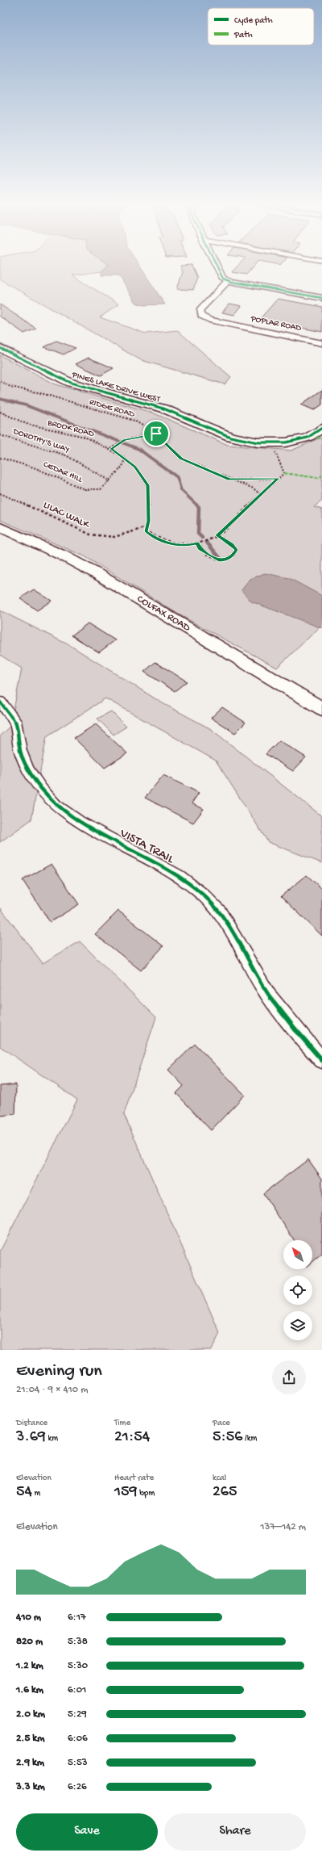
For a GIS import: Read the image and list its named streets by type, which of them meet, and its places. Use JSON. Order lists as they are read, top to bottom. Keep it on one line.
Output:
{"streets":{"street":["POPLAR ROAD","PINES LAKE DRIVE WEST","COLFAX ROAD","VISTA TRAIL"],"path":["RIDGE ROAD","BROOK ROAD","DOROTHY'S WAY","CEDAR HILL","LILAC WALK"]},"crossings":[["BROOK ROAD","CEDAR HILL"],["BROOK ROAD","LILAC WALK"],["DOROTHY'S WAY","CEDAR HILL"]],"legend":["Cycle path","Path"],"north":"top left","page":{"heading":["Evening run","21:04 · 9 × 410 m"],"stats":[["Distance","3.69 km"],["Time","21:54"],["Pace","5:56 /km"],["Elevation","54 m"],["Heart rate","159 bpm"],["kcal","265"]],"chart":["Elevation","137–142 m"],"list":[{"name":"410 m","note":"6:17"},{"name":"820 m","note":"5:38"},{"name":"1.2 km","note":"5:30"},{"name":"1.6 km","note":"6:01"},{"name":"2.0 km","note":"5:29"},{"name":"2.5 km","note":"6:06"},{"name":"2.9 km","note":"5:53"},{"name":"3.3 km","note":"6:26"}],"buttons":["Save","Share"]}}
